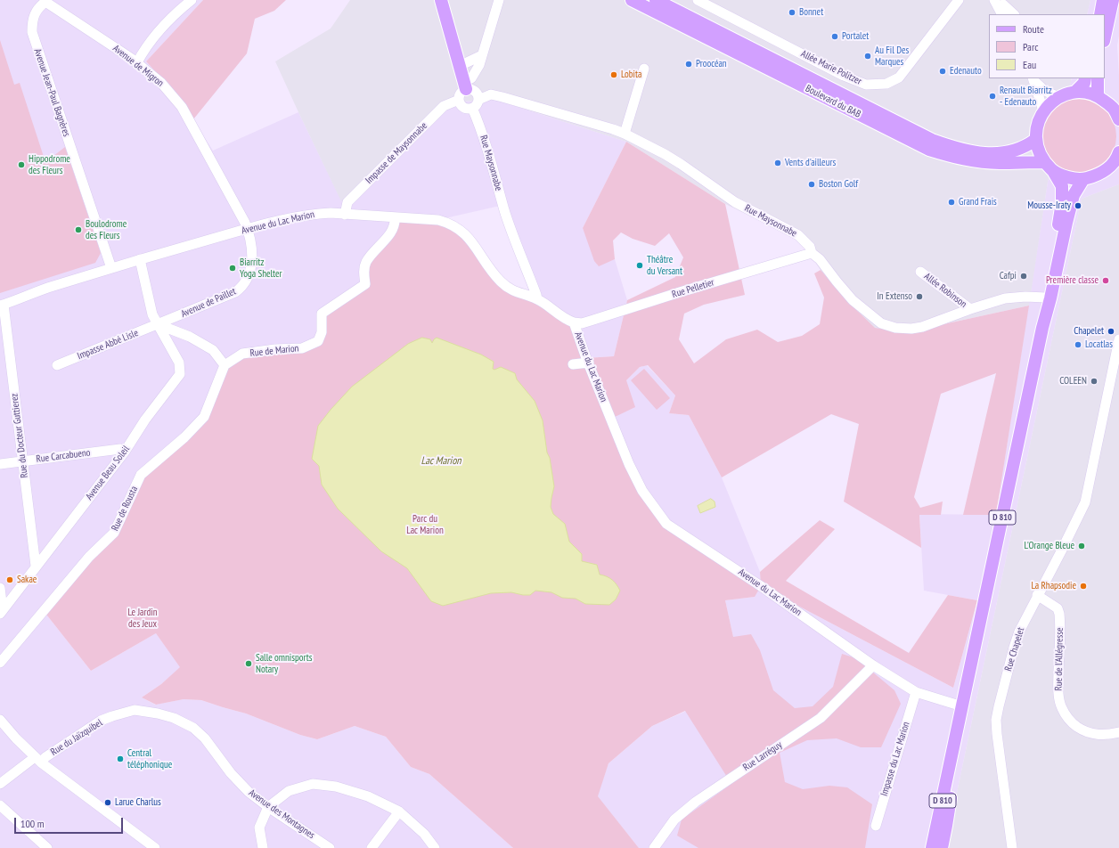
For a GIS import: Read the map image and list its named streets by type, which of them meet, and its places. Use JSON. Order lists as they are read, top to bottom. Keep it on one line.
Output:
{"streets":{"main road":["Boulevard du BAB","D 810"],"street":["Avenue de Migron","Allée Marie Politzer","Avenue Jean-Paul Bagnères","Impasse de Maysonnabe","Rue Maysonnabe","Avenue du Lac Marion","Rue Pelletier","Allée Robinson","Avenue de Paillet","Impasse Abbé Lisle","Rue de Marion","Rue du Docteur Guttierez","Rue Carcabueno","Avenue Beau Soleil","Rue de Rousta","Rue Chapelet","Rue de l'Allégresse","Rue du Jaïzquibel","Rue Larréguy","Impasse du Lac Marion","Avenue des Montagnes"]},"crossings":[["Avenue de Migron","Avenue Jean-Paul Bagnères"],["Avenue de Migron","Avenue du Lac Marion"],["Avenue de Migron","Avenue de Paillet"],["Avenue Jean-Paul Bagnères","Avenue du Lac Marion"],["Impasse de Maysonnabe","Rue Maysonnabe"],["Impasse de Maysonnabe","Avenue du Lac Marion"],["Rue Maysonnabe","Avenue du Lac Marion"],["Rue Maysonnabe","Rue Pelletier"],["Rue Maysonnabe","Allée Robinson"],["Rue Maysonnabe","D 810"],["Avenue du Lac Marion","Rue Pelletier"],["Avenue du Lac Marion","Avenue de Paillet"],["Avenue du Lac Marion","Rue de Marion"],["Avenue du Lac Marion","Rue du Docteur Guttierez"],["Avenue du Lac Marion","Avenue Beau Soleil"],["Avenue du Lac Marion","D 810"],["Avenue du Lac Marion","Rue Larréguy"],["Avenue du Lac Marion","Impasse du Lac Marion"],["Avenue de Paillet","Impasse Abbé Lisle"],["Avenue de Paillet","Avenue Beau Soleil"],["Impasse Abbé Lisle","Avenue Beau Soleil"],["Rue de Marion","Rue de Rousta"],["Rue du Docteur Guttierez","Rue Carcabueno"],["Rue du Docteur Guttierez","Avenue Beau Soleil"],["Rue Carcabueno","Avenue Beau Soleil"],["Rue Chapelet","Rue de l'Allégresse"],["Rue du Jaïzquibel","Avenue des Montagnes"]],"water":["Lac Marion"],"parks":["Parc du Lac Marion","Le Jardin des Jeux"],"places":["Bonnet","Portalet","Au Fil Des Marques","Proocéan","Edenauto","Lobita","Renault Biarritz - Edenauto","Vents d'ailleurs","Hippodrome des Fleurs","Boston Golf","Grand Frais","Mousse-Iraty","Boulodrome des Fleurs","Théâtre du Versant","Biarritz Yoga Shelter","Cafpi","Première classe","In Extenso","Chapelet","Locatlas","COLEEN","L'Orange Bleue","Sakae","La Rhapsodie","Salle omnisports Notary","Central téléphonique","Larue Charlus"],"legend":["Route","Parc","Eau"],"scale_bar":"100 m"}
